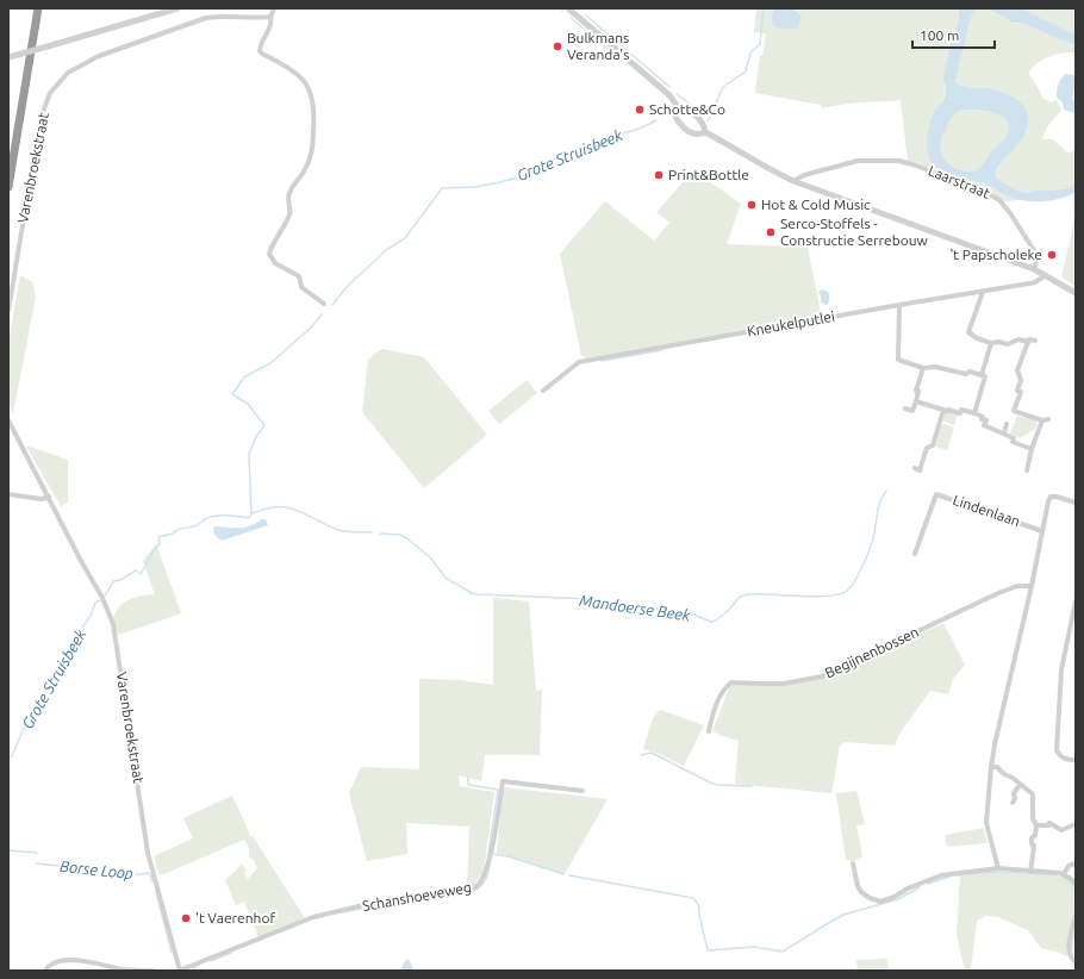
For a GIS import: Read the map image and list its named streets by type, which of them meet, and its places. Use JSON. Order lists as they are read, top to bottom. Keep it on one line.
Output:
{"streets":{"street":["Varenbroekstraat","Laarstraat","Kneukelputlei","Lindenlaan","Begijnenbossen","Schanshoeveweg"]},"crossings":[["Varenbroekstraat","Schanshoeveweg"]],"water":["Grote Struisbeek","Mandoerse Beek","Borse Loop"],"places":["Bulkmans Veranda's","Schotte&Co","Print&Bottle","Hot & Cold Music","Serco-Stoffels - Constructie Serrebouw","'t Papscholeke","'t Vaerenhof"],"scale_bar":"100 m"}
